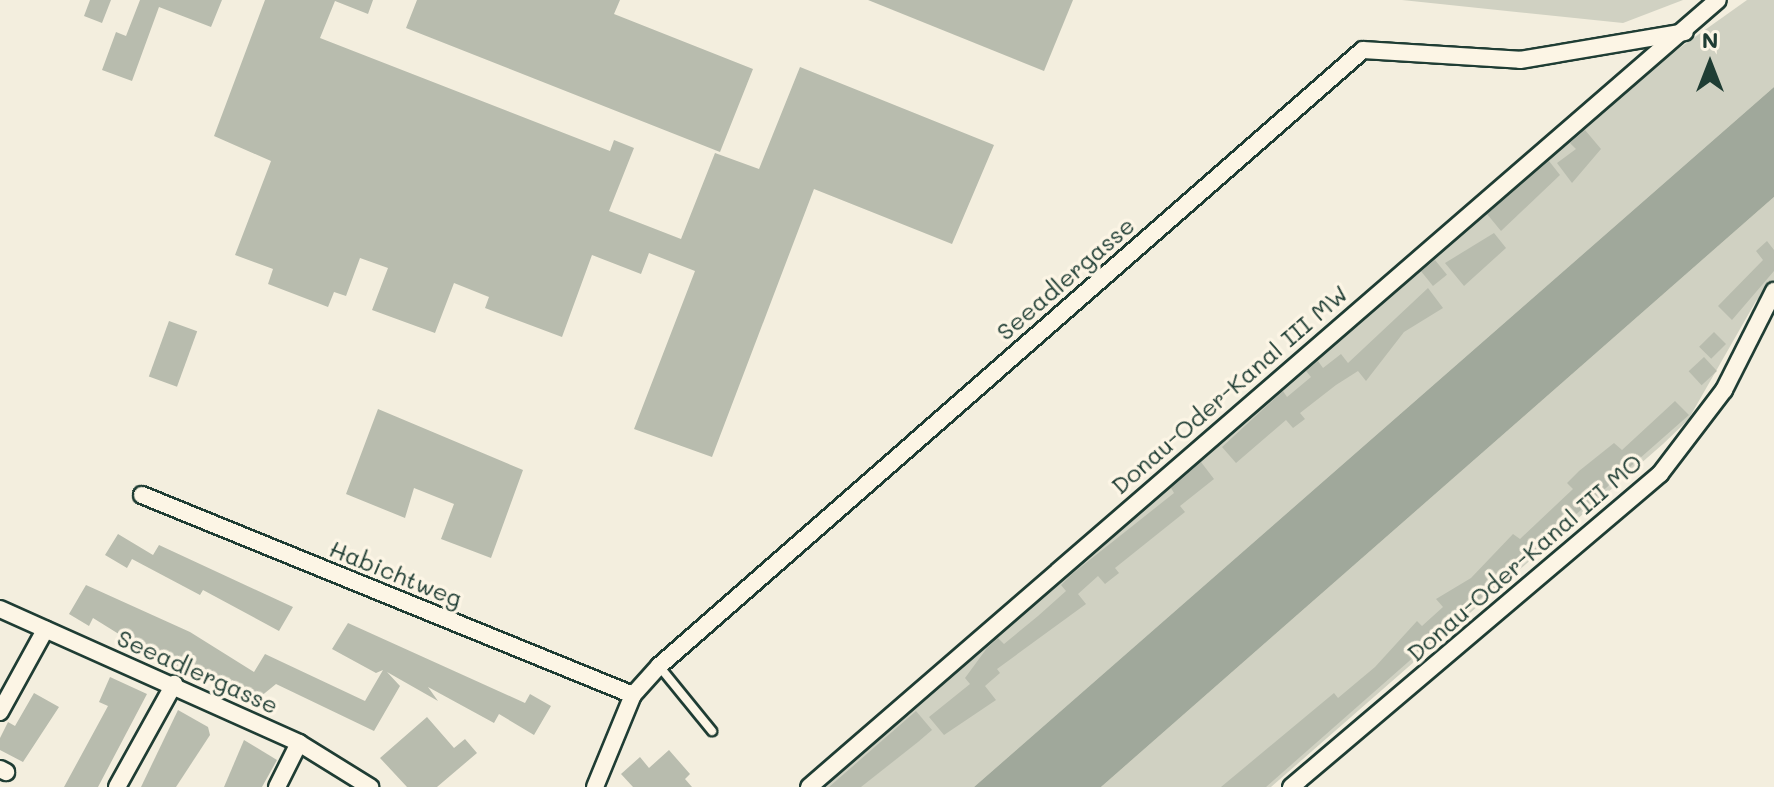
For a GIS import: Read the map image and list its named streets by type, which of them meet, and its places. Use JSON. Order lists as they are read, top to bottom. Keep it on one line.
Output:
{"streets":{"street":["Seeadlergasse","Donau-Oder-Kanal III MW","Donau-Oder-Kanal III MO","Habichtweg"]},"crossings":[["Seeadlergasse","Donau-Oder-Kanal III MW"],["Seeadlergasse","Habichtweg"]],"north":"top"}
